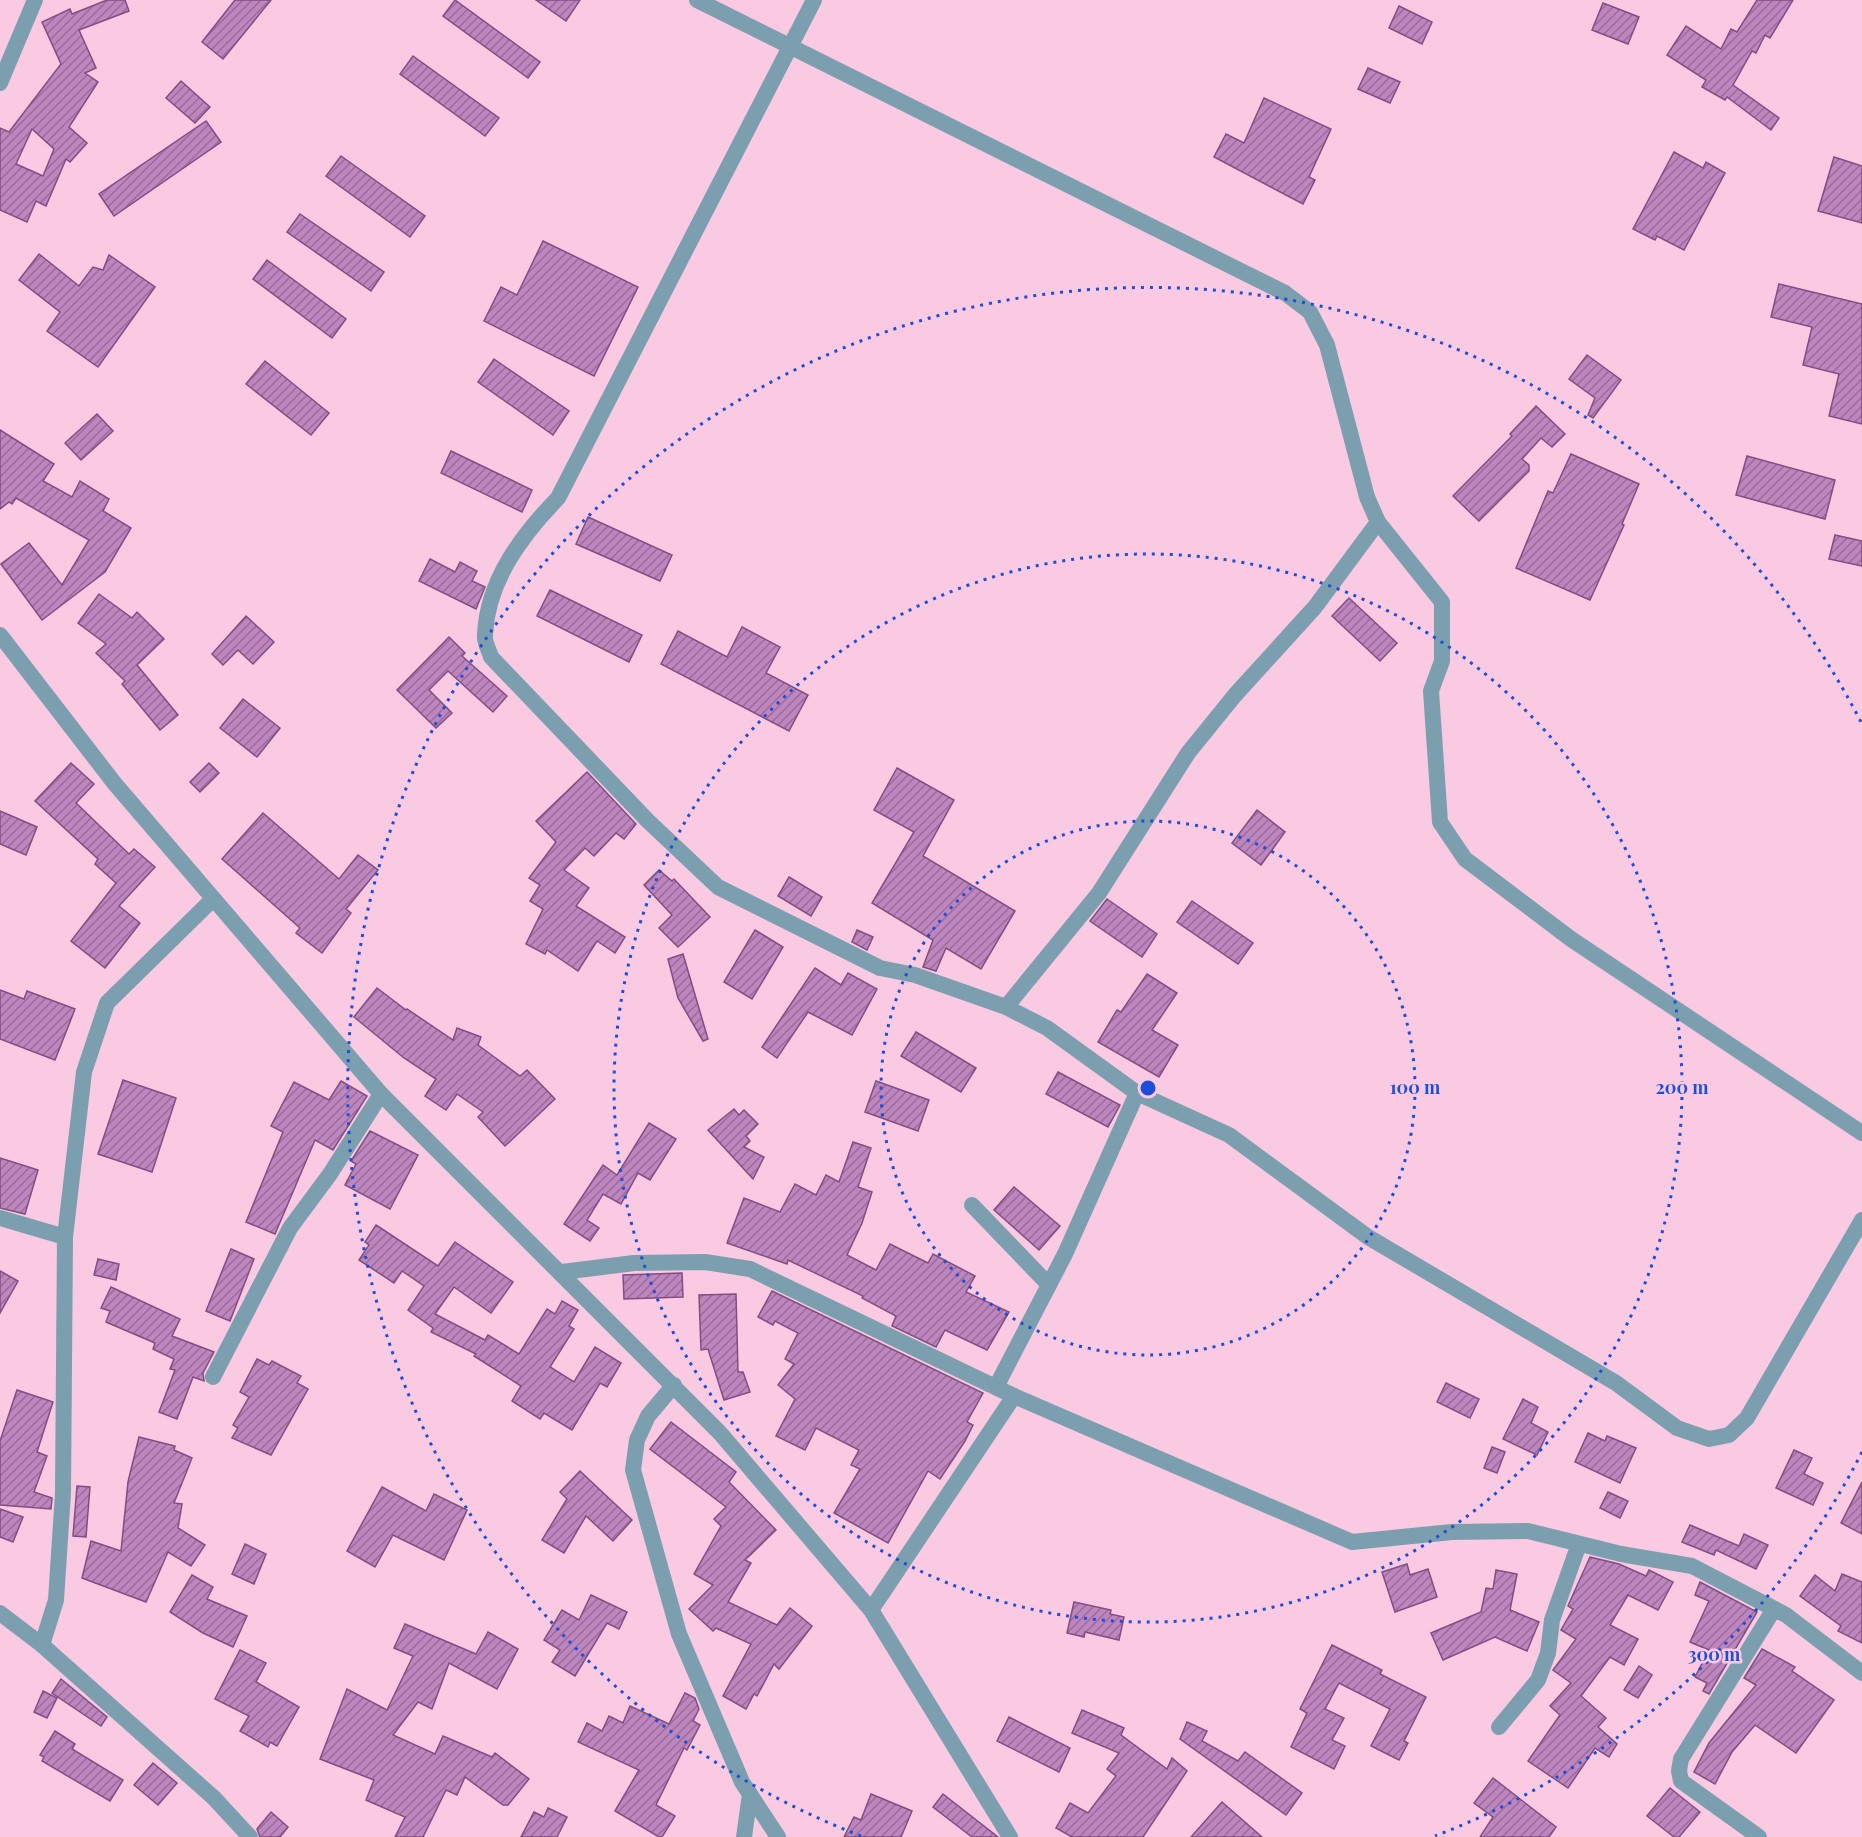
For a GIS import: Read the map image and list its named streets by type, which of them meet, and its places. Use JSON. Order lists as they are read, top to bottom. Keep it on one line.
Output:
{"rings":["100 m","200 m","300 m"]}
